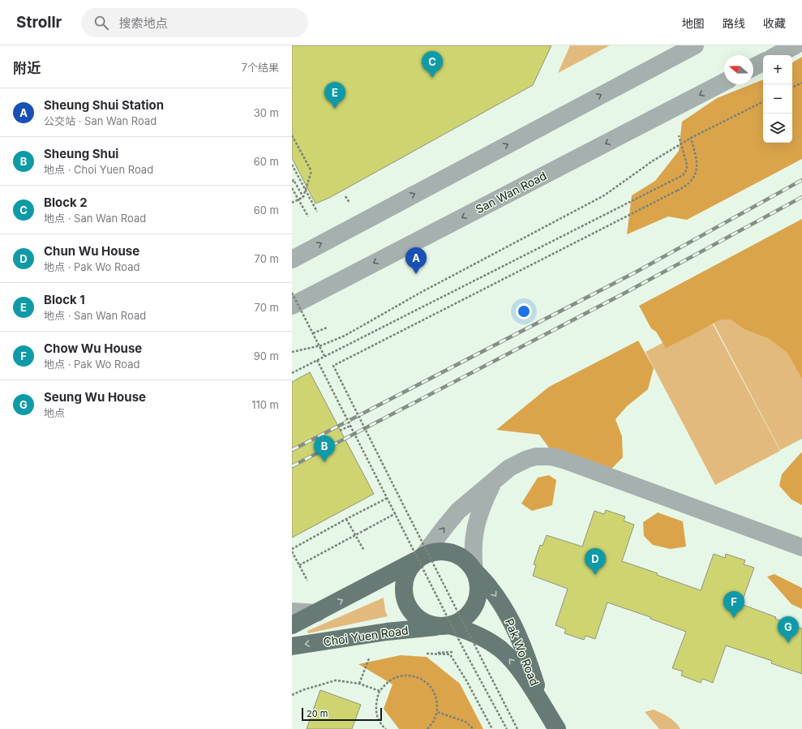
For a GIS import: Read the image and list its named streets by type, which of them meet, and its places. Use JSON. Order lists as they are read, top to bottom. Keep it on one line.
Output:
{"streets":{"main road":["Choi Yuen Road","Pak Wo Road"],"street":["San Wan Road"]},"crossings":[["Choi Yuen Road","Pak Wo Road"]],"scale_bar":"20 m","north":"left","page":{"header":"Strollr","search":"搜索地点","nav":["地图","路线","收藏"],"heading":["附近","7个结果"],"pins":["C","E","A","B","D","F","G"],"map_buttons":["+","−"],"list":[{"mark":"A","name":"Sheung Shui Station","note":"公交站 · San Wan Road","value":"30 m"},{"mark":"B","name":"Sheung Shui","note":"地点 · Choi Yuen Road","value":"60 m"},{"mark":"C","name":"Block 2","note":"地点 · San Wan Road","value":"60 m"},{"mark":"D","name":"Chun Wu House","note":"地点 · Pak Wo Road","value":"70 m"},{"mark":"E","name":"Block 1","note":"地点 · San Wan Road","value":"70 m"},{"mark":"F","name":"Chow Wu House","note":"地点 · Pak Wo Road","value":"90 m"},{"mark":"G","name":"Seung Wu House","note":"地点","value":"110 m"}],"scale":"20 m"}}
